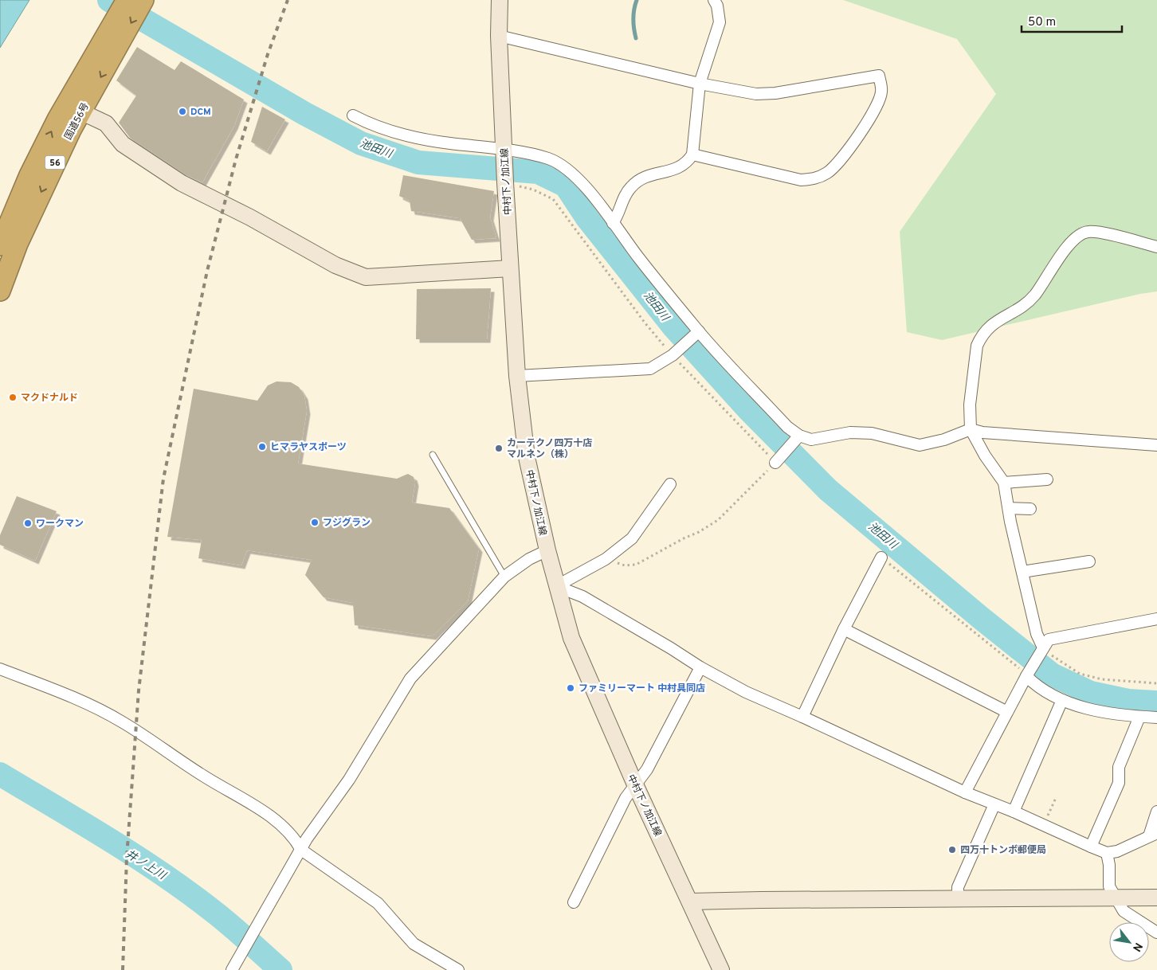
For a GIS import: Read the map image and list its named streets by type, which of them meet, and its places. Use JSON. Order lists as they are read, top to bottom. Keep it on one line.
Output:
{"streets":{"highway":["国道56号","56"],"main road":["中村下ノ加江線"]},"water":["池田川","井ノ上川"],"places":["DCM","マクドナルド","ヒマラヤスポーツ","カーテクノ四万十店 マルネン（株）","フジグラン","ワークマン","ファミリーマート 中村具同店","四万十トンボ郵便局"],"scale_bar":"50 m","north":"bottom right"}
